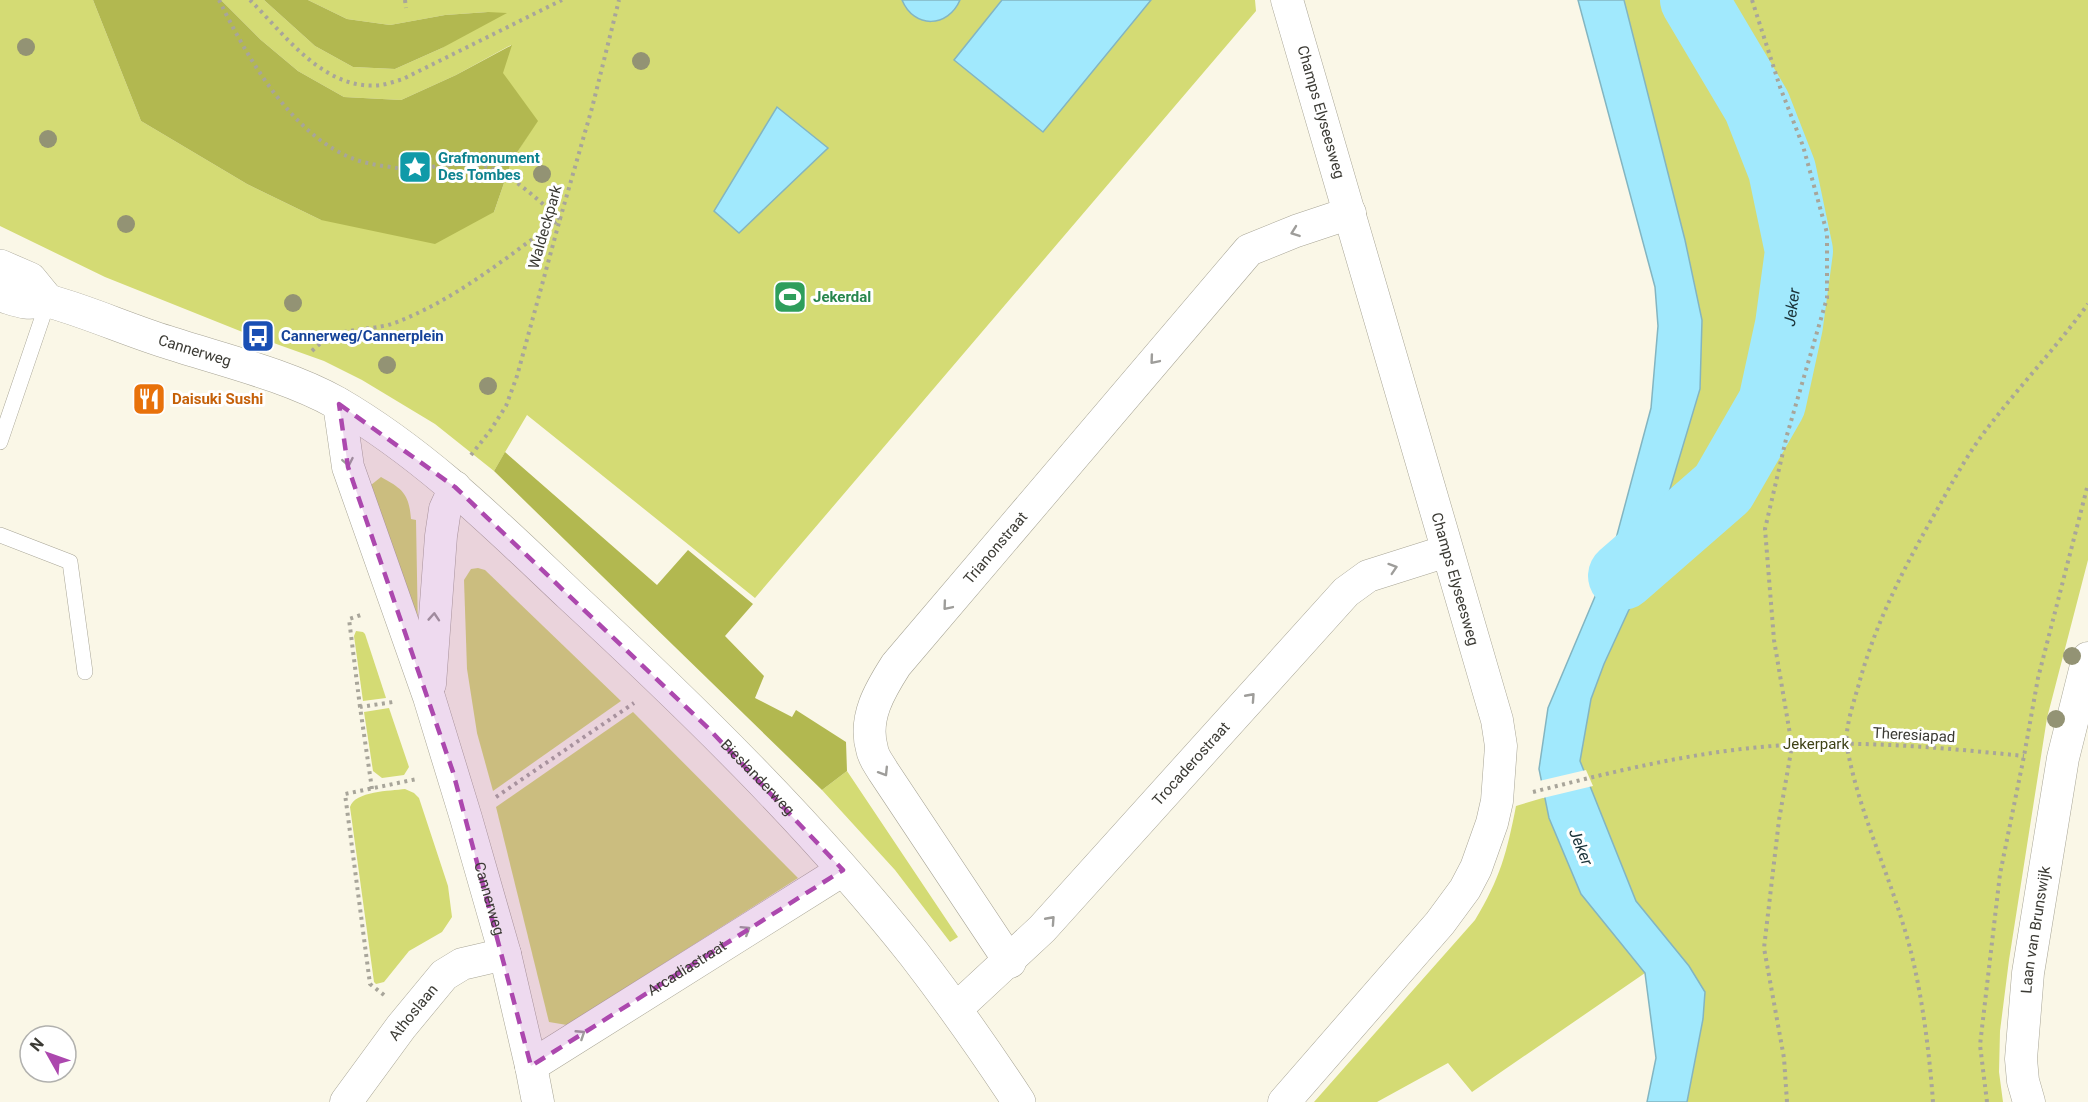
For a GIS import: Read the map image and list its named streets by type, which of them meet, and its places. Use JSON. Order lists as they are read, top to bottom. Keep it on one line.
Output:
{"streets":{"main road":["Cannerweg","Bieslanderweg"],"street":["Champs Elyseesweg","Trianonstraat","Trocaderostraat","Laan van Brunswijk","Arcadiastraat","Athoslaan"],"path":["Waldeckpark","Theresiapad"]},"crossings":[["Champs Elyseesweg","Trianonstraat"],["Champs Elyseesweg","Trocaderostraat"],["Cannerweg","Bieslanderweg"],["Cannerweg","Arcadiastraat"],["Cannerweg","Athoslaan"],["Trianonstraat","Trocaderostraat"],["Theresiapad","Laan van Brunswijk"],["Trocaderostraat","Bieslanderweg"],["Bieslanderweg","Arcadiastraat"]],"one_way":["Trianonstraat","Trocaderostraat","Arcadiastraat"],"water":["Jeker"],"parks":["Jekerpark"],"places":{"place":["Grafmonument Des Tombes"],"sports":["Jekerdal"],"bus stop":["Cannerweg/Cannerplein"],"restaurant":["Daisuki Sushi"]},"north":"top left"}
